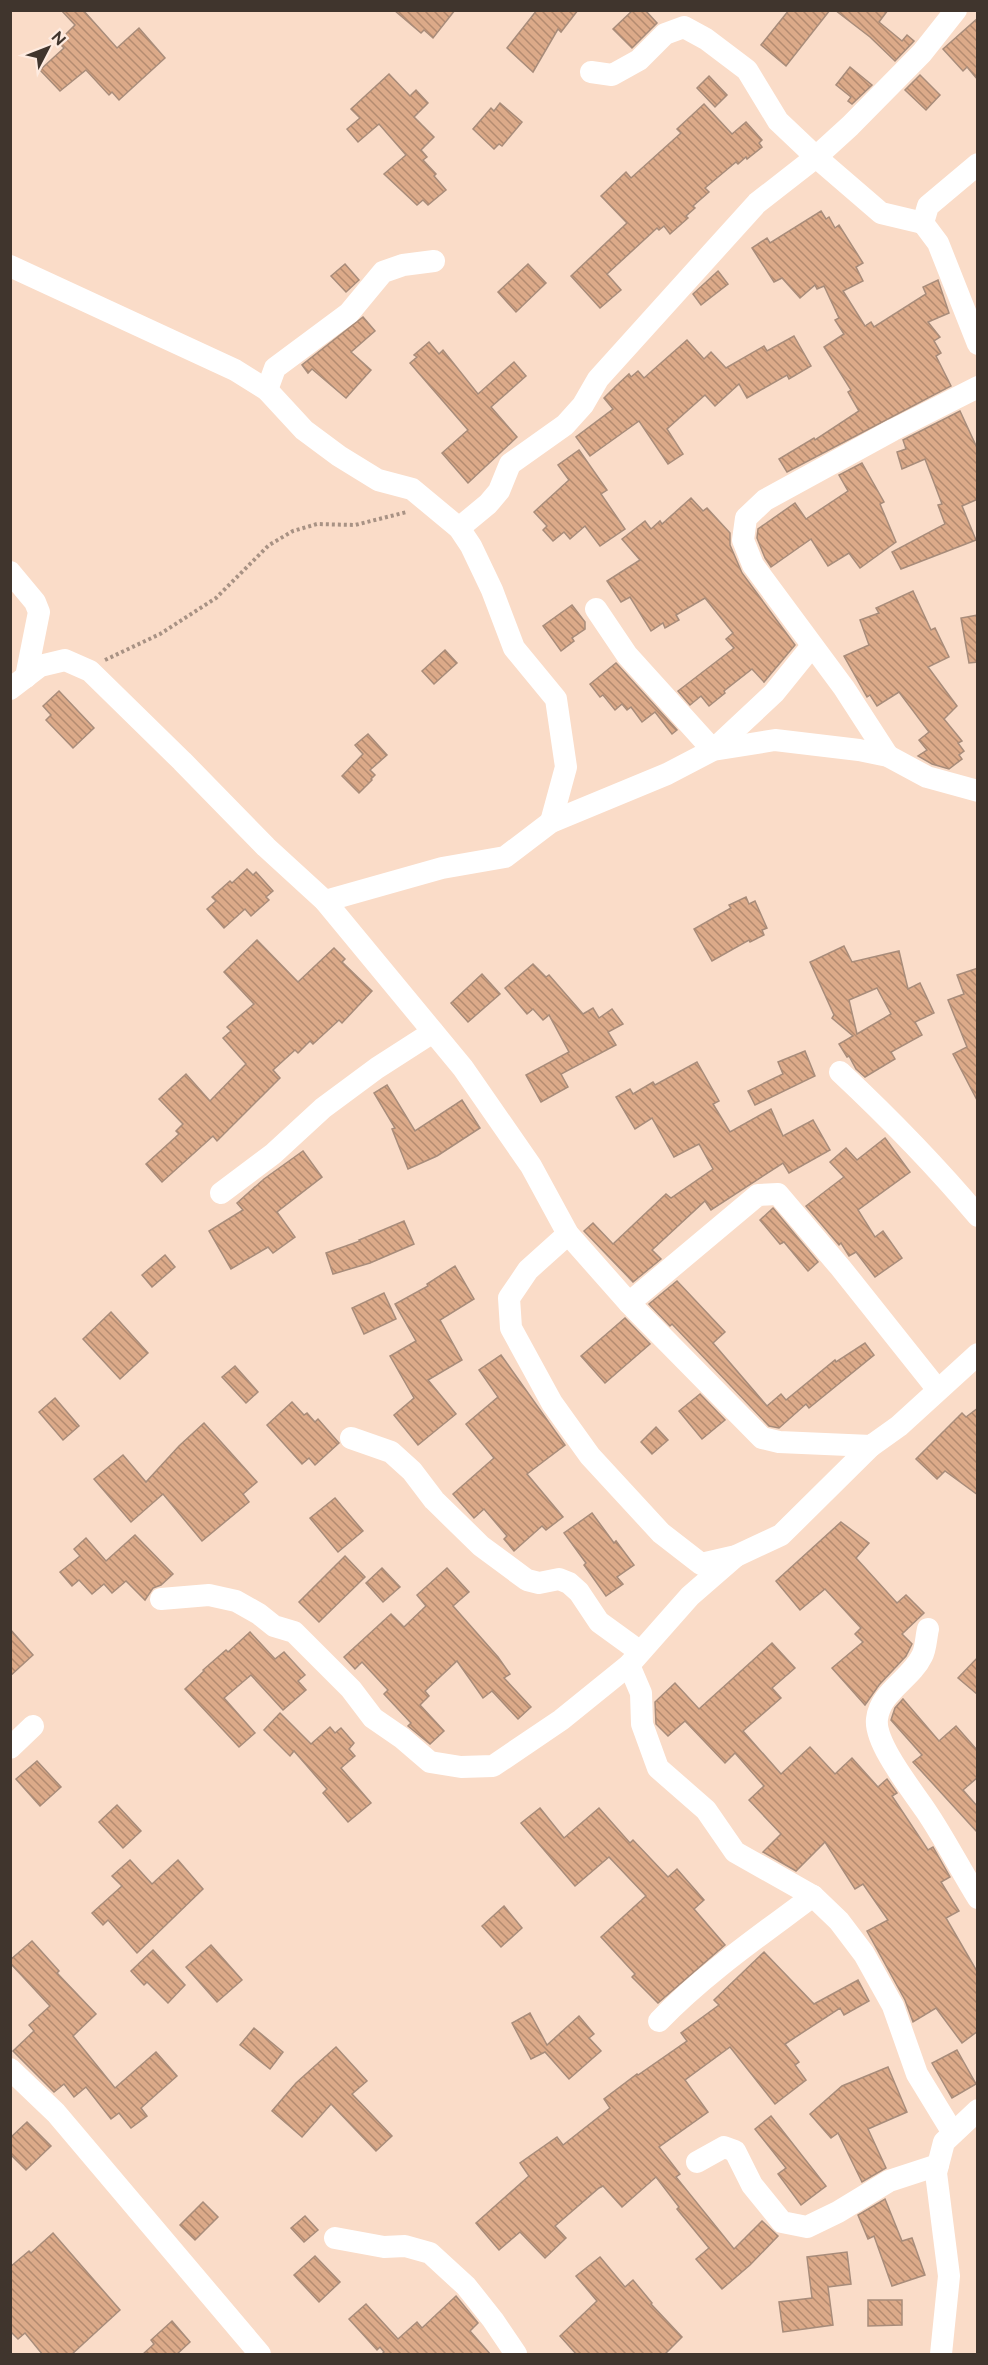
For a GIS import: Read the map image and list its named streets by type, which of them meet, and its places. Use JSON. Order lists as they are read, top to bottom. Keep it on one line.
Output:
{"north":"top right"}
